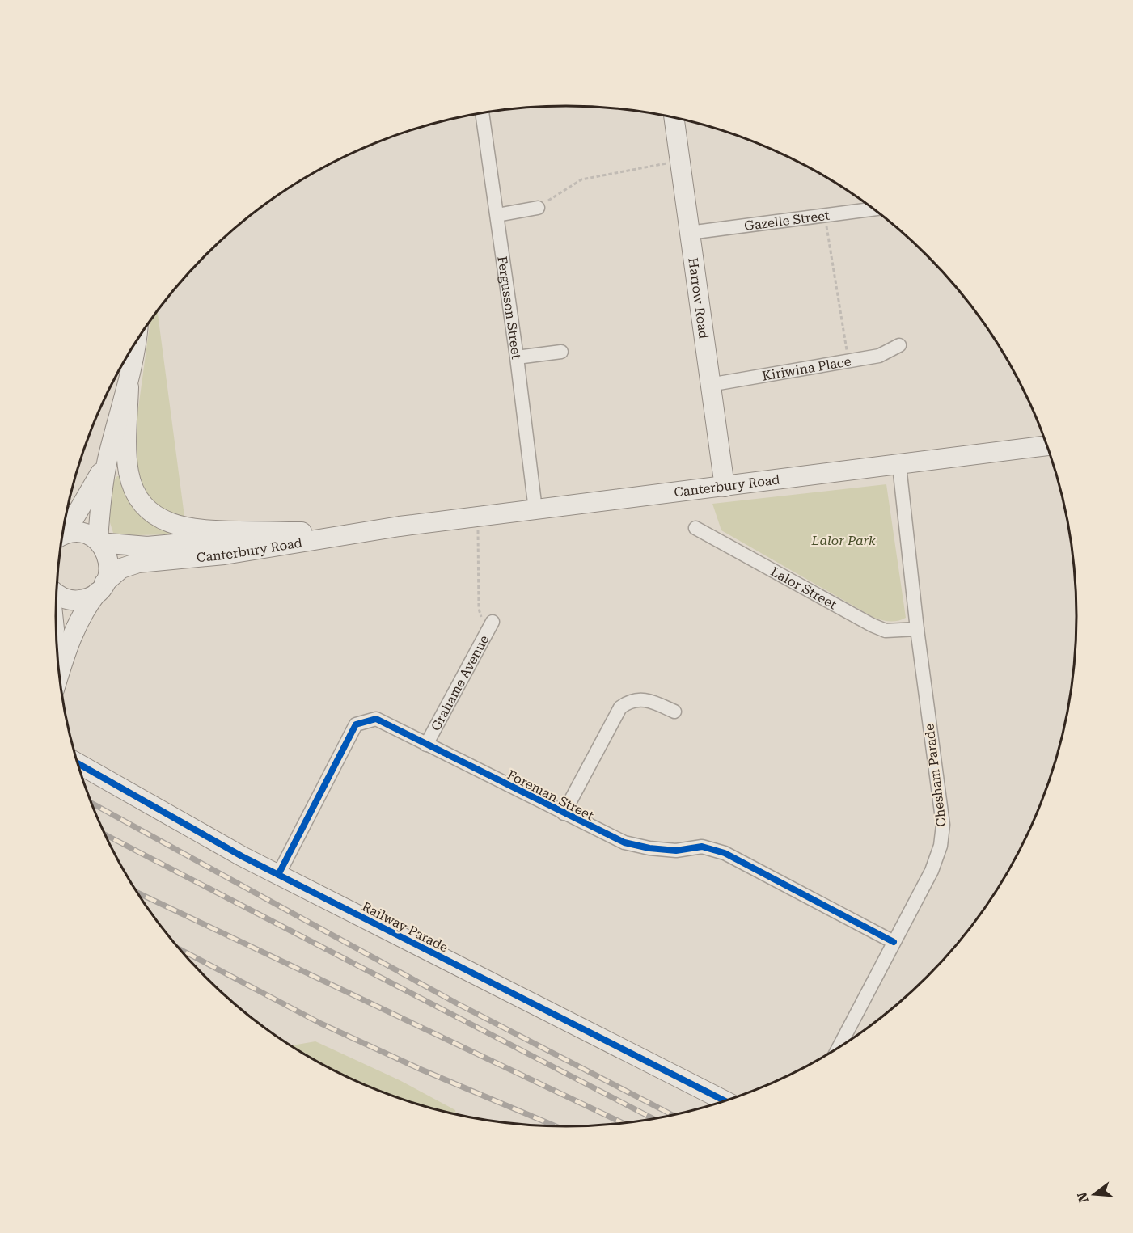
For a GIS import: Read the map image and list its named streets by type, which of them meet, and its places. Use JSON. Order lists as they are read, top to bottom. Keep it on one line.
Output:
{"streets":{"main road":["Harrow Road","Canterbury Road","Railway Parade"],"street":["Gazelle Street","Fergusson Street","Kiriwina Place","Lalor Street","Grahame Avenue","Chesham Parade","Foreman Street"]},"crossings":[["Gazelle Street","Harrow Road"],["Harrow Road","Kiriwina Place"],["Harrow Road","Canterbury Road"],["Fergusson Street","Canterbury Road"],["Canterbury Road","Chesham Parade"],["Lalor Street","Chesham Parade"],["Grahame Avenue","Foreman Street"],["Chesham Parade","Foreman Street"],["Foreman Street","Railway Parade"]],"parks":["Lalor Park"],"north":"left"}
